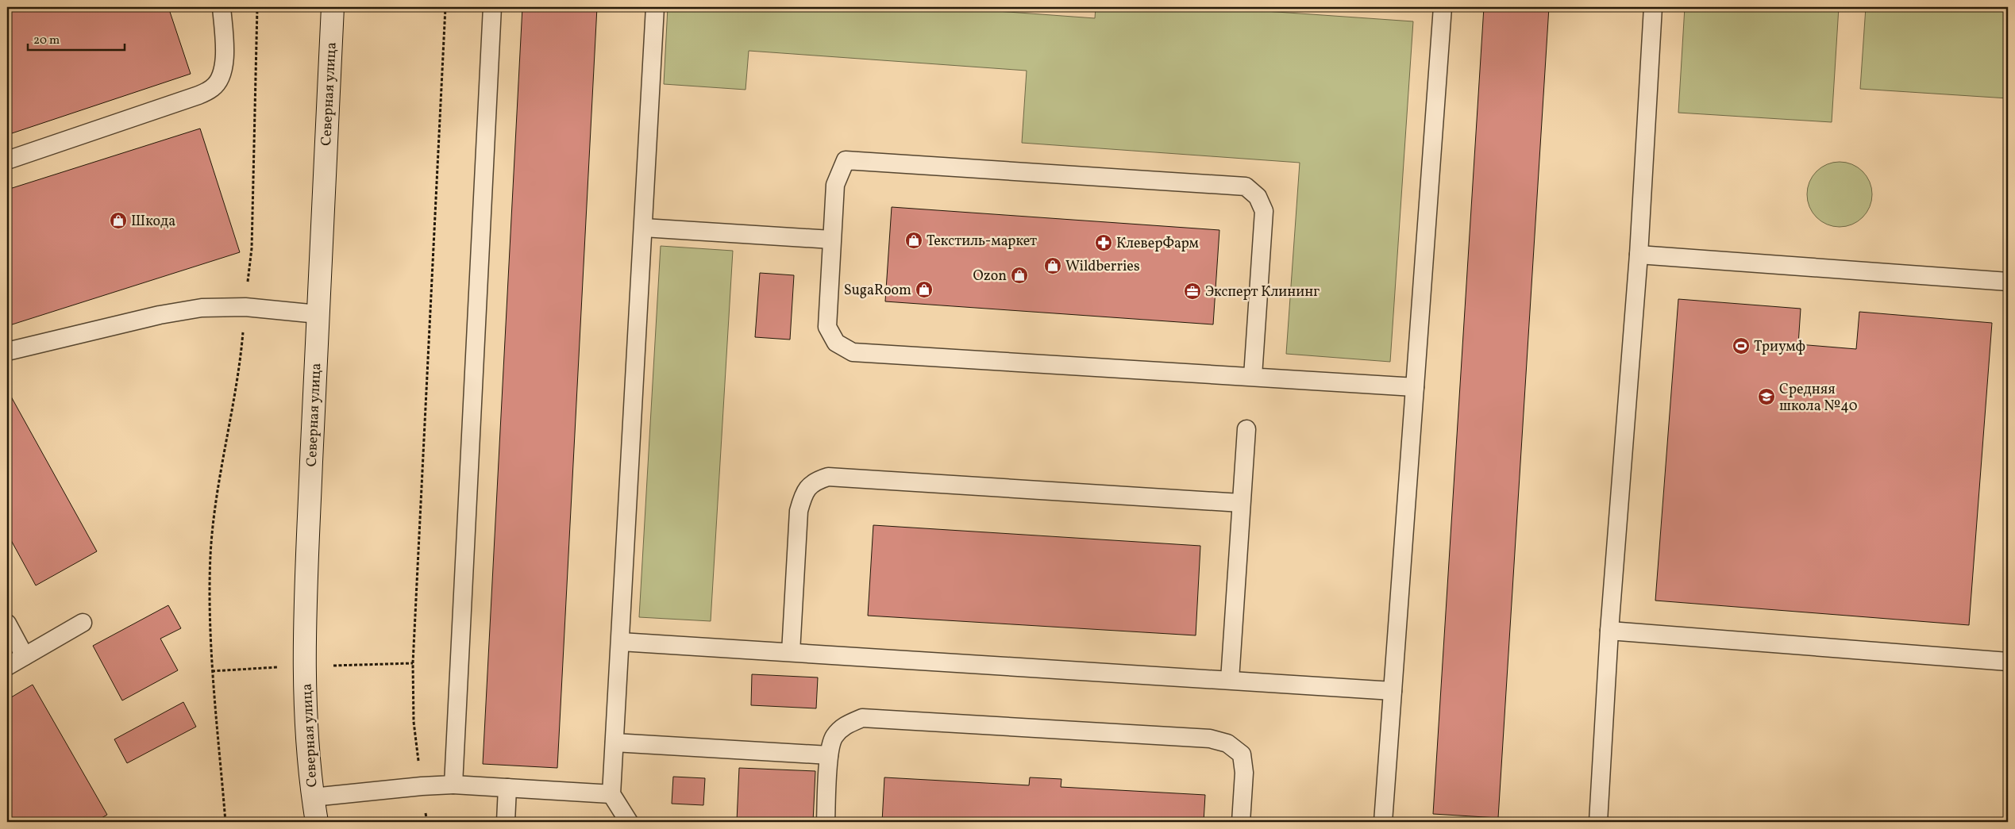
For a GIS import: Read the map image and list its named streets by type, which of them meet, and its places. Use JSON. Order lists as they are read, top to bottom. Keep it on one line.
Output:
{"streets":{"main road":["Северная улица"]},"places":{"shop":["Шкода","Текстиль-маркет","Wildberries","Ozon","SugaRoom"],"pharmacy":["КлеверФарм"],"office":["Эксперт Клининг"],"sports":["Триумф"],"school or university":["Средняя школа №40"]},"scale_bar":"20 m"}
